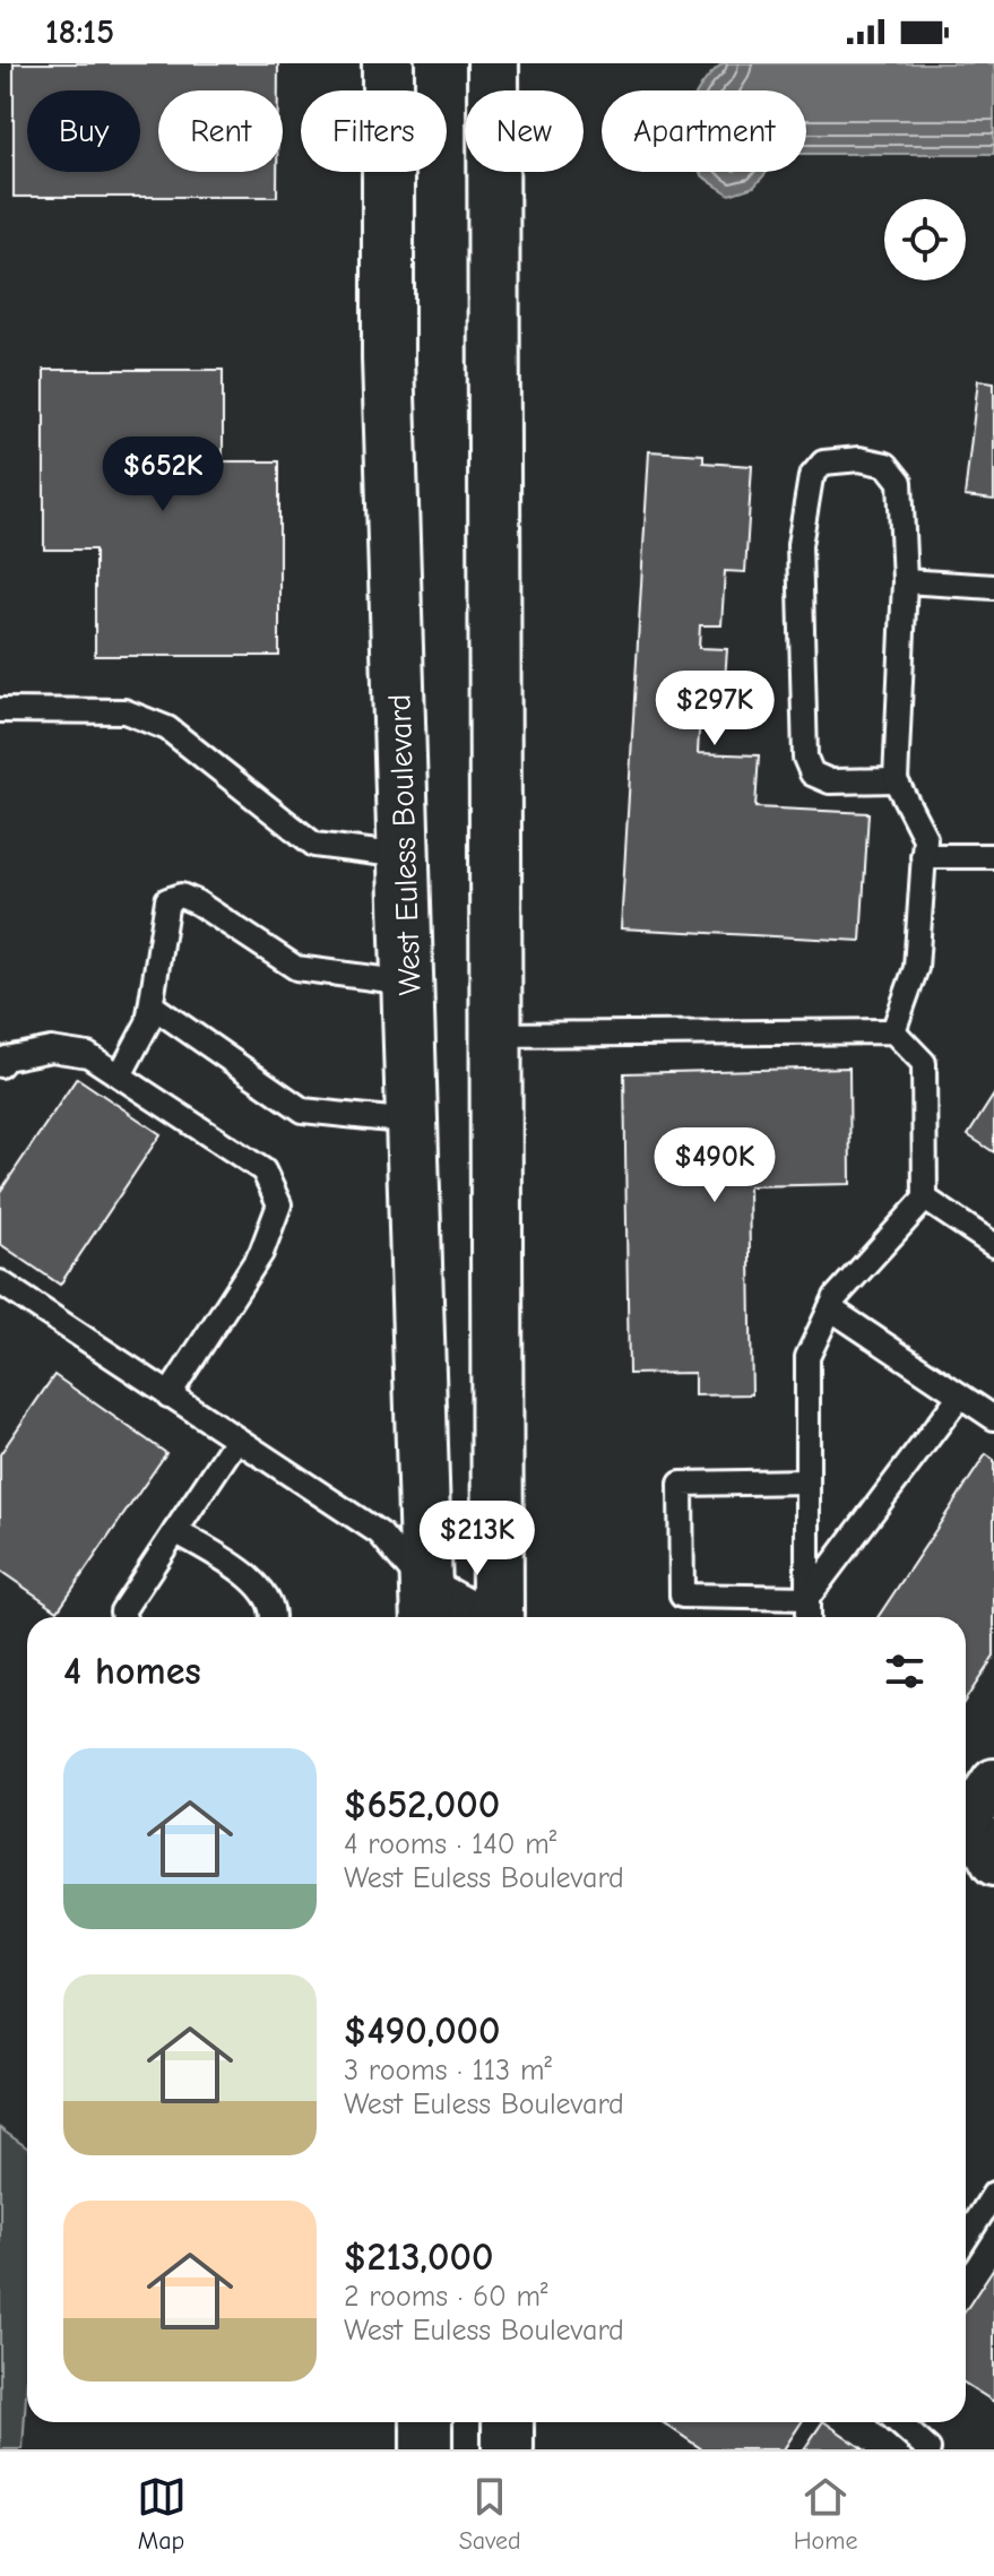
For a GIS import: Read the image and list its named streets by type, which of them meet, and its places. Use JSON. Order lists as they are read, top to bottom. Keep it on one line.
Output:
{"streets":{"main road":["West Euless Boulevard"]},"page":{"status":"18:15","chip":["Buy","Rent","Filters","New","Apartment"],"price":["$652K","$297K","$490K","$213K"],"heading":"4 homes","list":[{"name":"$652,000","note":"4 rooms · 140 m² · West Euless Boulevard"},{"name":"$490,000","note":"3 rooms · 113 m² · West Euless Boulevard"},{"name":"$213,000","note":"2 rooms · 60 m² · West Euless Boulevard"}],"tabs":["Map","Saved","Home"]}}
